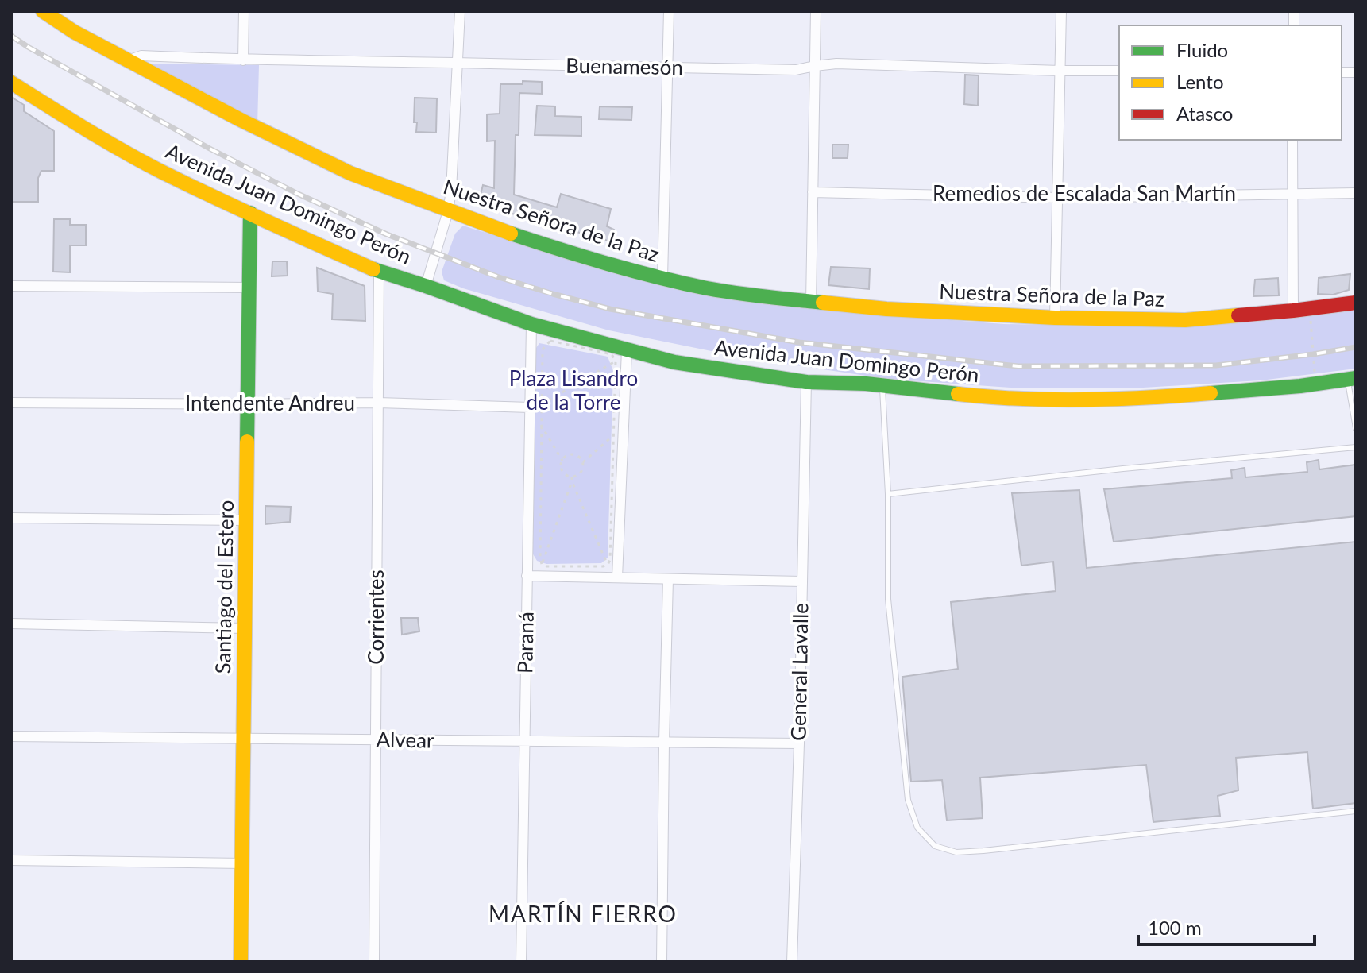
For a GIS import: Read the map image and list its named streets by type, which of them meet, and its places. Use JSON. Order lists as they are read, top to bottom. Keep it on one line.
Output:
{"streets":{"street":["Buenamesón","Remedios de Escalada San Martín","Avenida Juan Domingo Perón","Nuestra Señora de la Paz","Intendente Andreu","Santiago del Estero","Corrientes","Paraná","General Lavalle","Alvear"]},"crossings":[["Buenamesón","Nuestra Señora de la Paz"],["Avenida Juan Domingo Perón","Santiago del Estero"],["Avenida Juan Domingo Perón","Corrientes"],["Avenida Juan Domingo Perón","Paraná"],["Avenida Juan Domingo Perón","General Lavalle"],["Intendente Andreu","Santiago del Estero"],["Intendente Andreu","Corrientes"],["Intendente Andreu","Paraná"],["Santiago del Estero","Alvear"],["Corrientes","Alvear"],["Paraná","Alvear"],["General Lavalle","Alvear"]],"districts":["MARTÍN FIERRO"],"parks":["Plaza Lisandro de la Torre"],"legend":["Fluido","Lento","Atasco"],"scale_bar":"100 m"}
